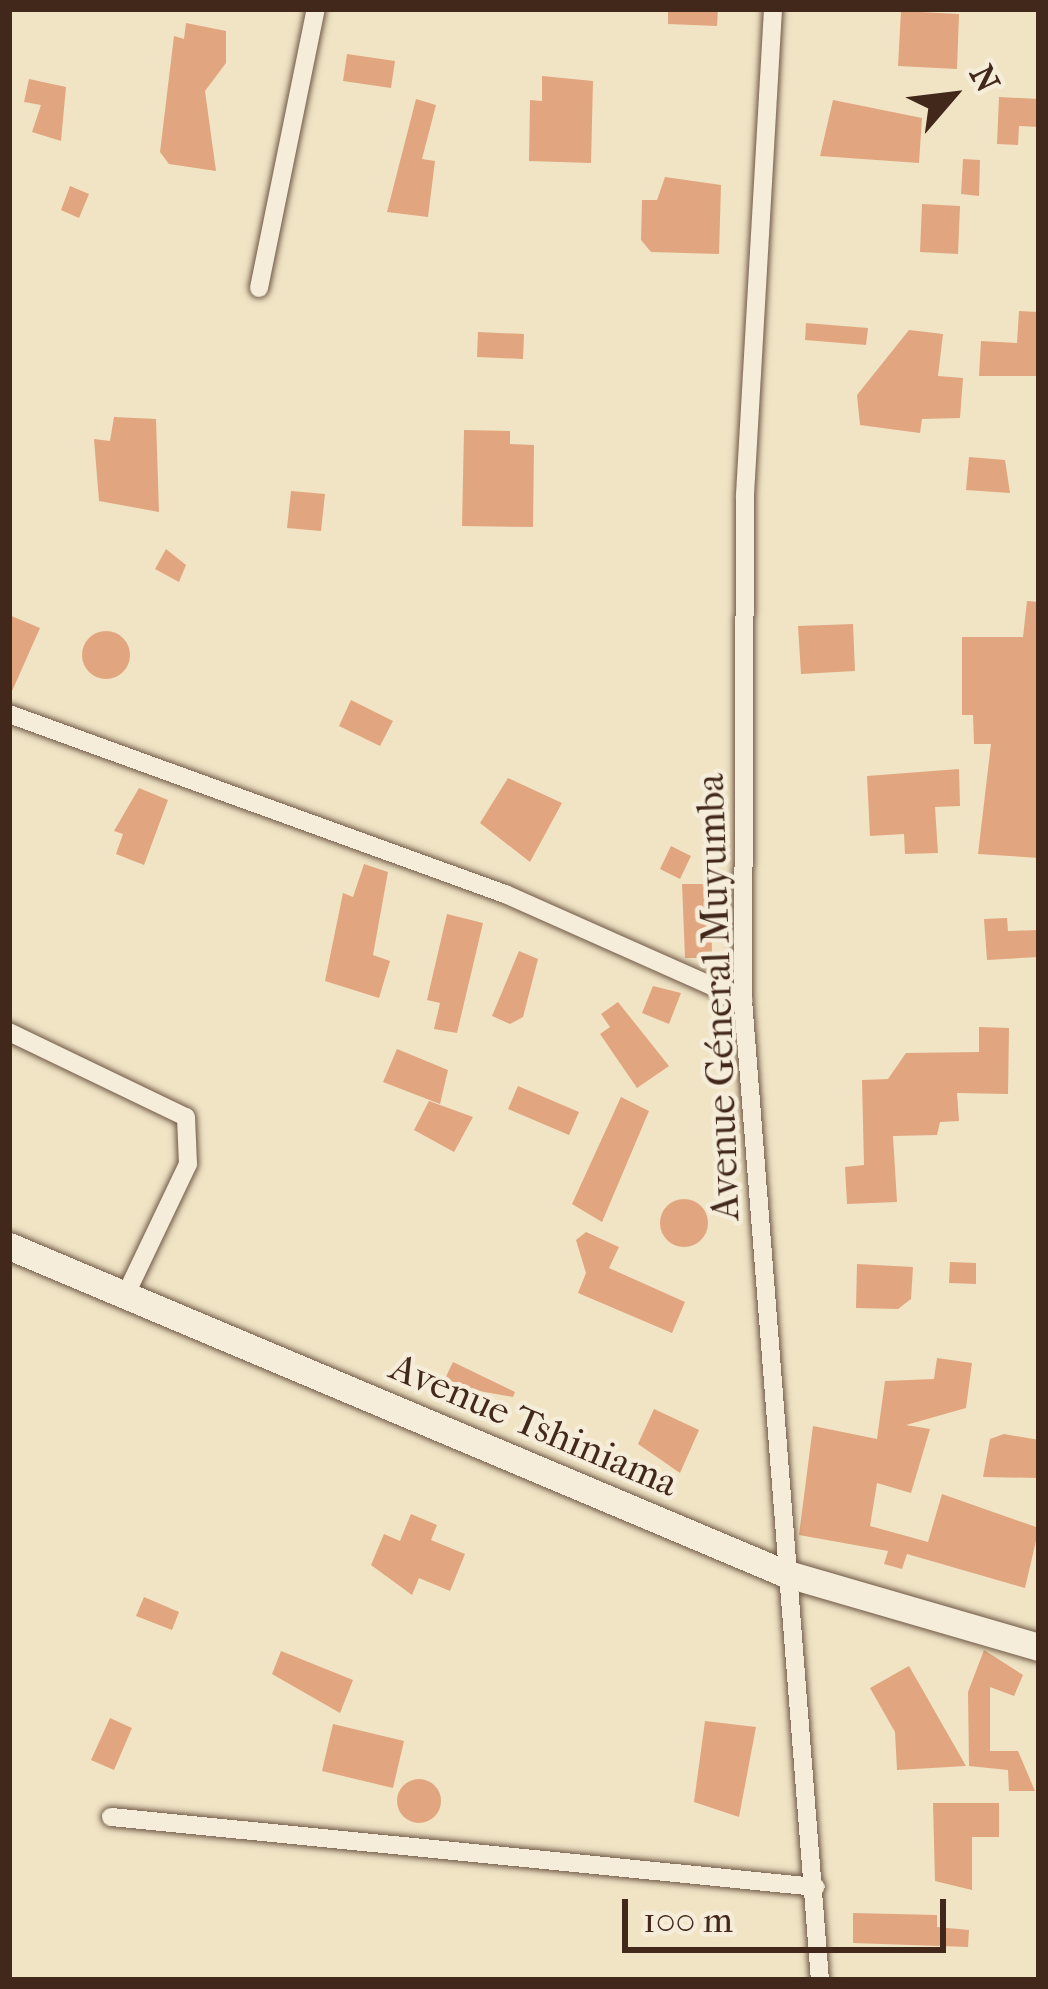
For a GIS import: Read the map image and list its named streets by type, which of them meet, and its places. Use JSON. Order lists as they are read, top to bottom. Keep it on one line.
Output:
{"streets":{"street":["Avenue Géneral Muyumba","Avenue Tshiniama"]},"crossings":[["Avenue Géneral Muyumba","Avenue Tshiniama"]],"scale_bar":"100 m","north":"top right"}
